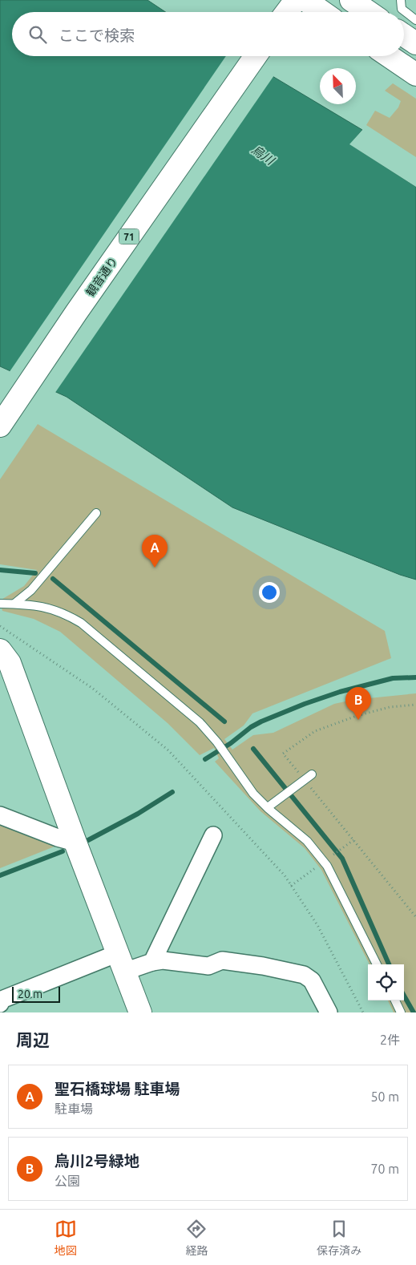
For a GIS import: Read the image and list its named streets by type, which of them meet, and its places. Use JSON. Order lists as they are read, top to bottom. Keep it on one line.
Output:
{"streets":{"main road":["71","観音通り"]},"water":["烏川"],"scale_bar":"20 m","north":"top left","page":{"search":"ここで検索","pins":["A","B"],"scale":"20 m","heading":["周辺","2件"],"list":[{"mark":"A","name":"聖石橋球場 駐車場","note":"駐車場","value":"50 m"},{"mark":"B","name":"烏川2号緑地","note":"公園","value":"70 m"}],"nav":["地図","経路","保存済み"]}}
